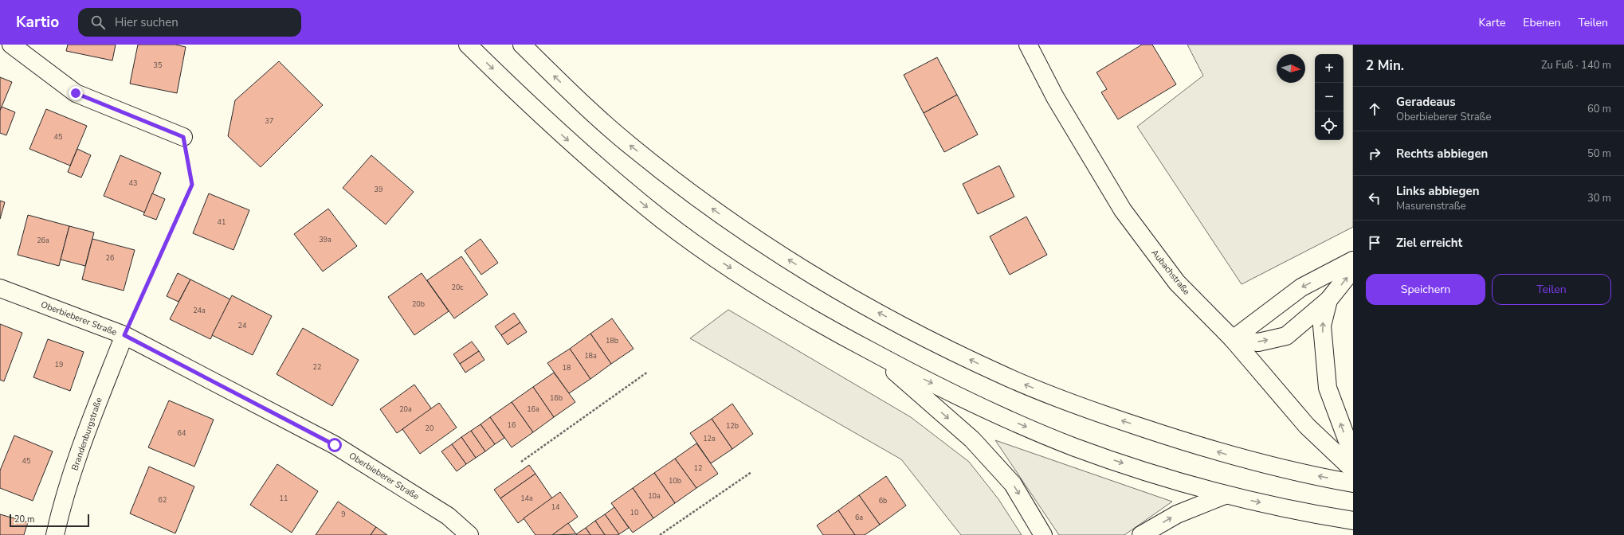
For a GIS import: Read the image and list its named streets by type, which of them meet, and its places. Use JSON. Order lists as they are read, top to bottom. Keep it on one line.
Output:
{"streets":{"main road":["Aubachstraße","Oberbieberer Straße","Brandenburgstraße"]},"crossings":[["Oberbieberer Straße","Brandenburgstraße"]],"house_numbers":["35","37","45","43","39","41","39a","26a","26","20c","20b","24a","24","18b","18a","19","22","18","16b","20a","16a","16","12b","20","64","12a","45","12","10b","10a","11","14a","62","6b","14","10","9","6a"],"scale_bar":"20 m","north":"right","page":{"header":"Kartio","search":"Hier suchen","nav":["Karte","Ebenen","Teilen"],"heading":["2 Min.","Zu Fuß · 140 m"],"map_buttons":["+","−"],"list":[["Geradeaus","Oberbieberer Straße","60 m"],["Rechts abbiegen","50 m"],["Links abbiegen","Masurenstraße","30 m"],"Ziel erreicht"],"buttons":["Speichern","Teilen"],"scale":"20 m"}}
